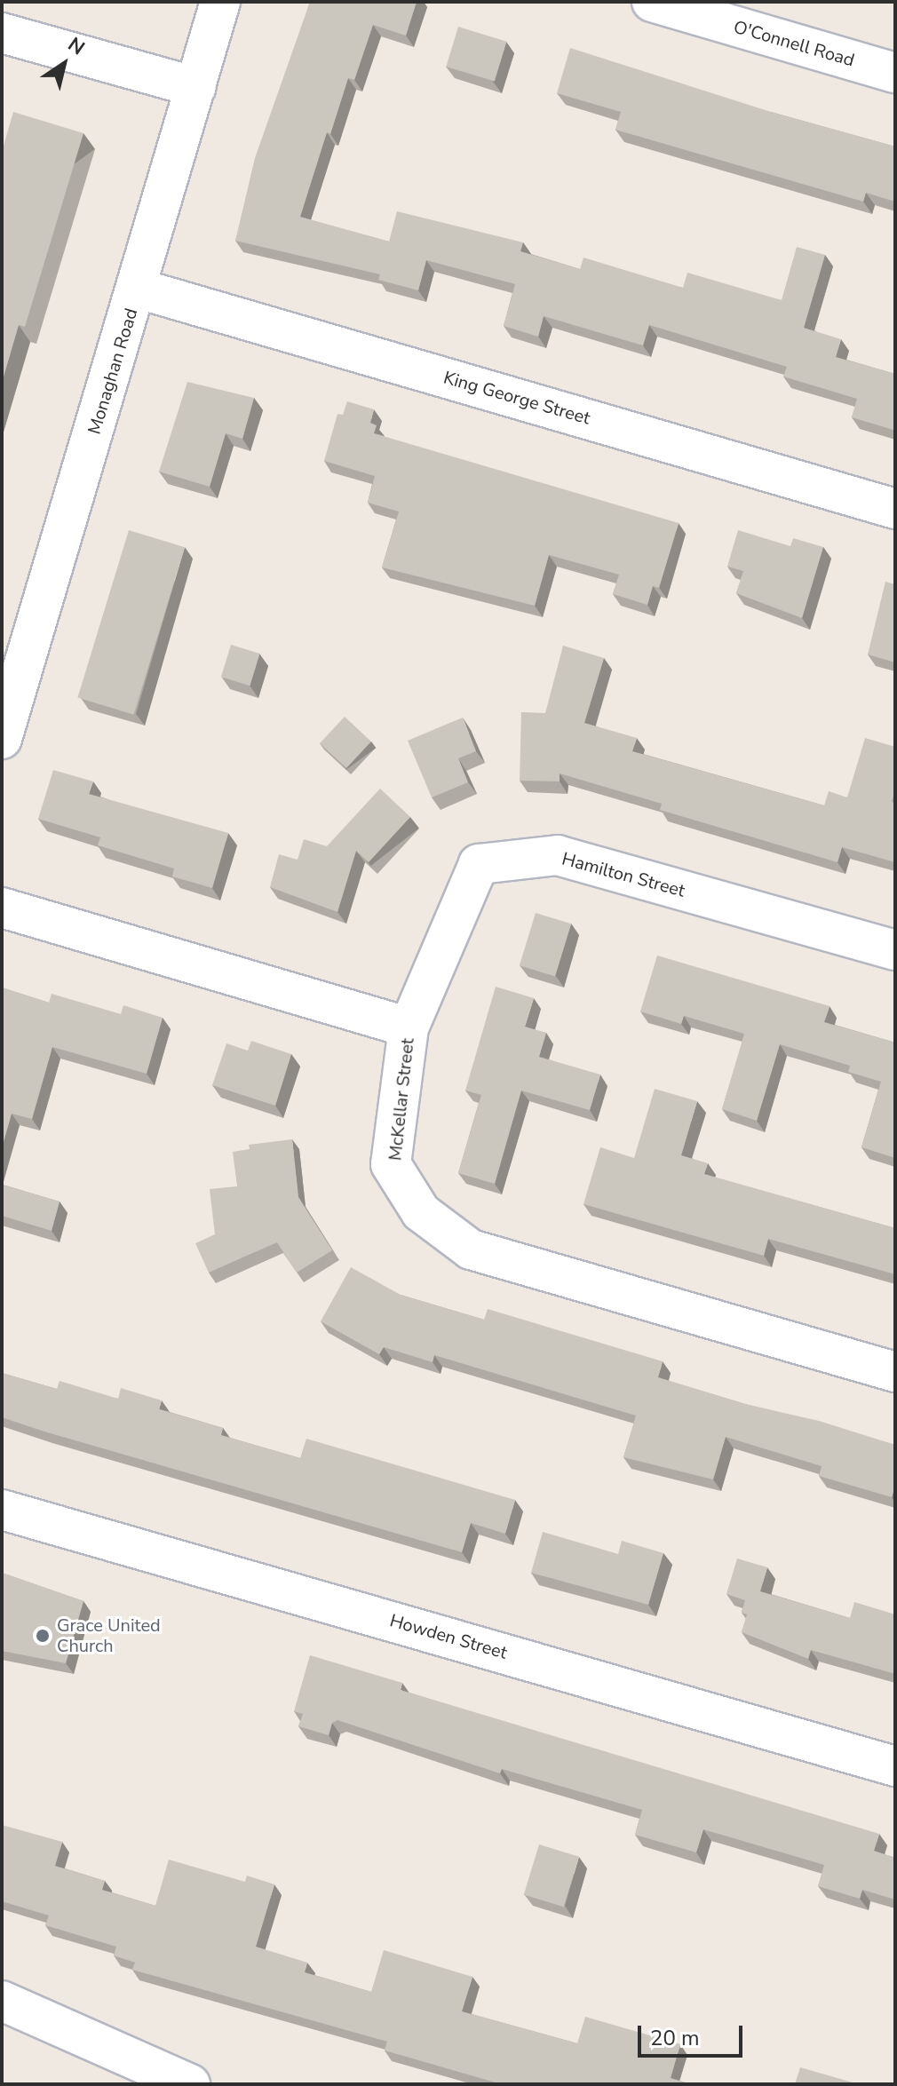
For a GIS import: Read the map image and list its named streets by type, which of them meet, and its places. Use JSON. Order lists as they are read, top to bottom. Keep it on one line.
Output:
{"streets":{"street":["O'Connell Road","Monaghan Road","King George Street","Hamilton Street","McKellar Street","Howden Street"]},"crossings":[["Monaghan Road","King George Street"],["Hamilton Street","McKellar Street"]],"places":["Grace United Church"],"scale_bar":"20 m","north":"top right"}
